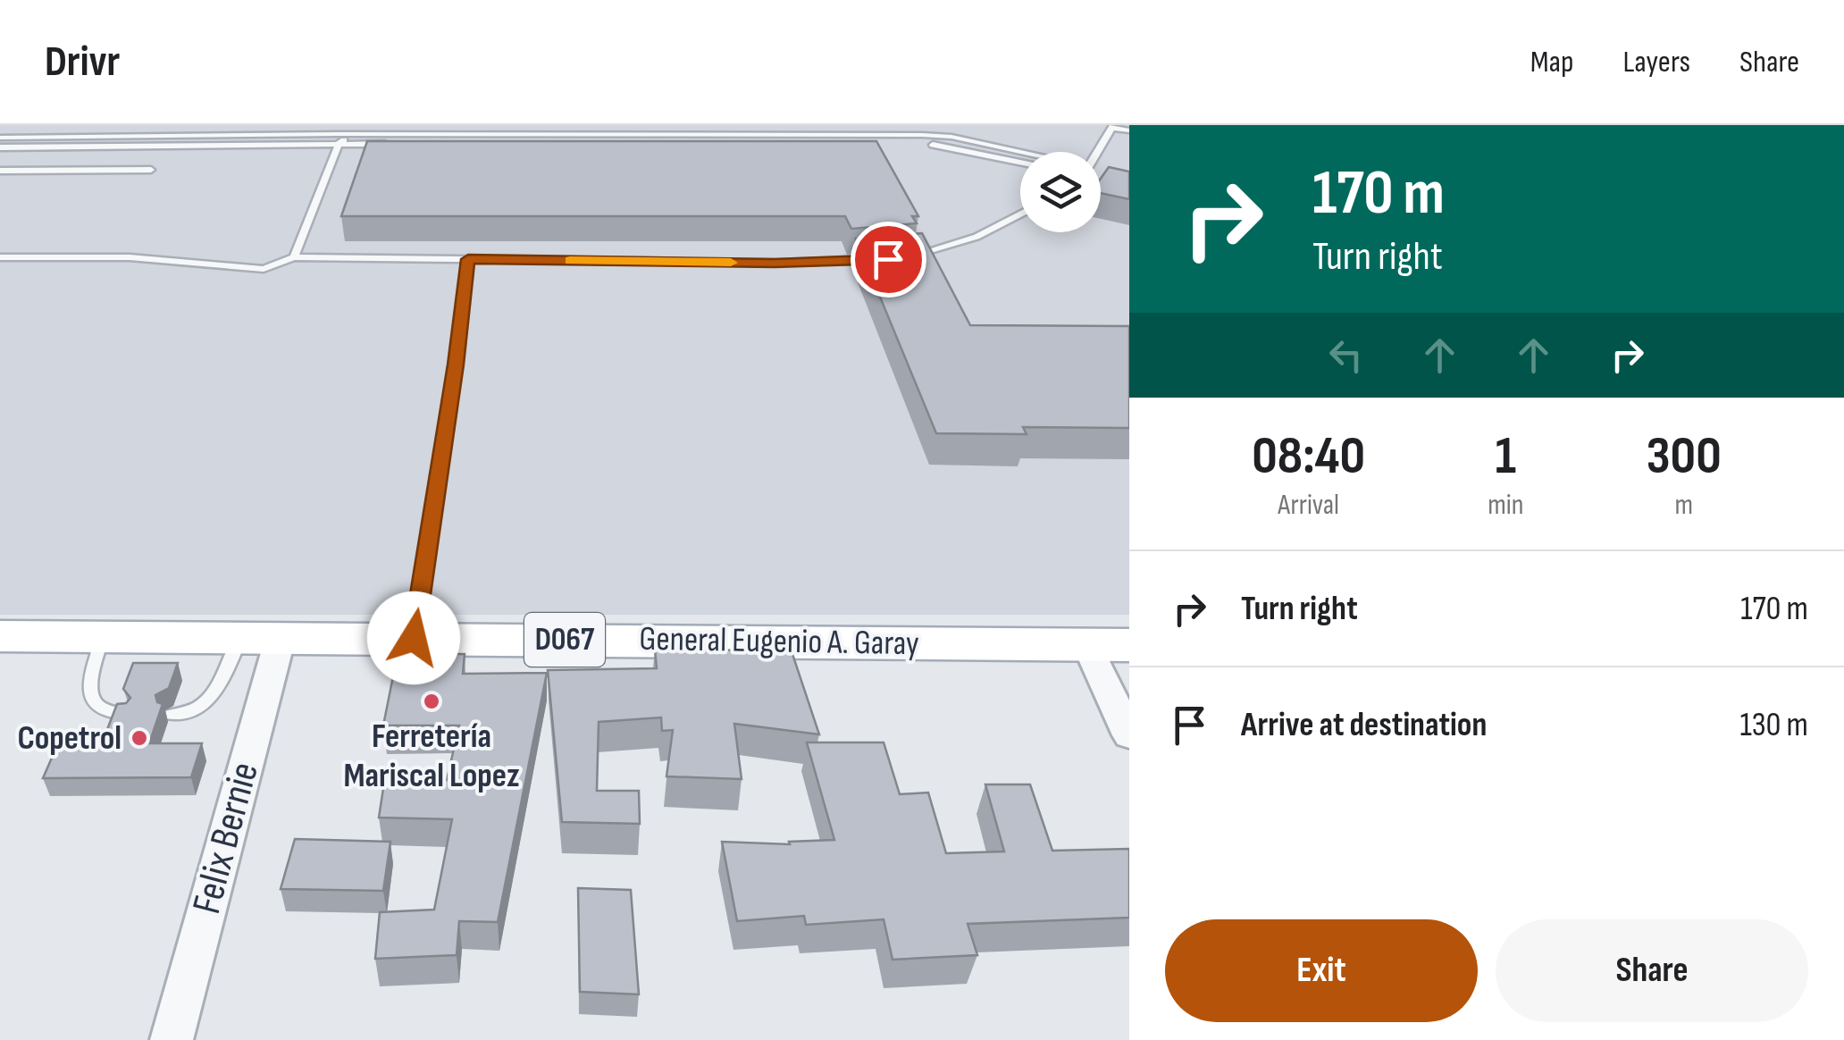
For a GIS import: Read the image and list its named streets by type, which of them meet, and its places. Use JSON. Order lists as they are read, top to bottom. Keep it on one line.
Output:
{"streets":{"main road":["D067","General Eugenio A. Garay"],"street":["Felix Bernie"]},"crossings":[["General Eugenio A. Garay","Felix Bernie"]],"places":["Ferretería Mariscal Lopez","Copetrol"],"page":{"header":"Drivr","nav":["Map","Layers","Share"],"turn":["170 m","Turn right"],"eta":["08:40","Arrival","1","min","300","m"],"list":[{"name":"Turn right","value":"170 m"},{"name":"Arrive at destination","value":"130 m"}],"buttons":["Exit","Share"]}}
